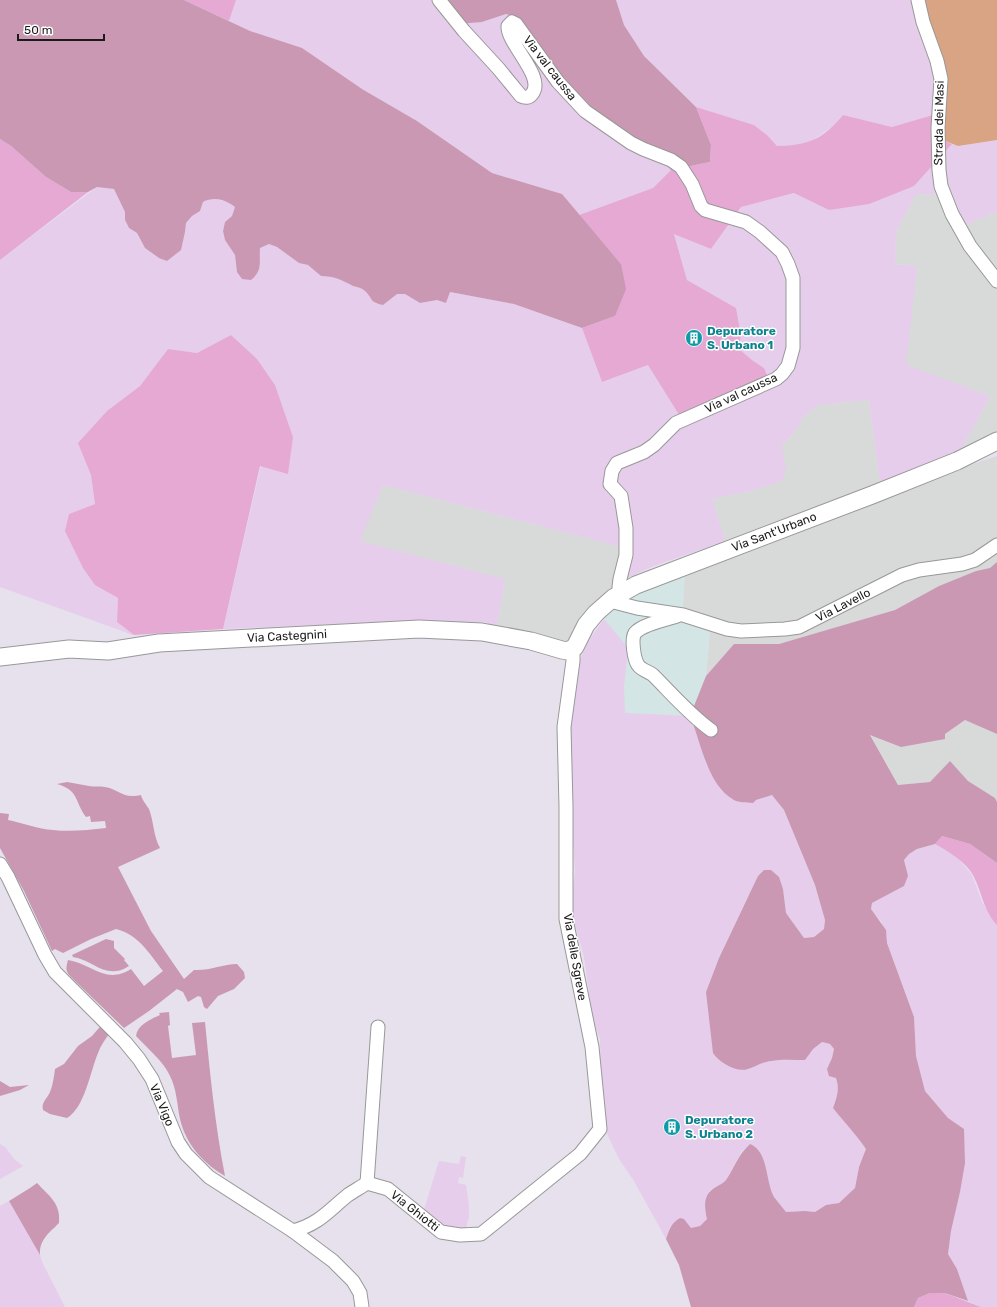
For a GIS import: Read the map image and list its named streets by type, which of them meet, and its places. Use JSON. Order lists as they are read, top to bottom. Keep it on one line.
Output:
{"streets":{"street":["Via val caussa","Strada dei Masi","Via Sant'Urbano","Via Lavello","Via Castegnini","Via delle Sgreve","Via Vigo","Via Ghiotti"]},"crossings":[["Via val caussa","Via Sant'Urbano"],["Via val caussa","Via Lavello"],["Via Sant'Urbano","Via Lavello"],["Via Sant'Urbano","Via Castegnini"],["Via Sant'Urbano","Via delle Sgreve"],["Via Castegnini","Via delle Sgreve"],["Via delle Sgreve","Via Ghiotti"]],"places":{"building":["Depuratore S. Urbano 1","Depuratore S. Urbano 2"]},"scale_bar":"50 m"}
